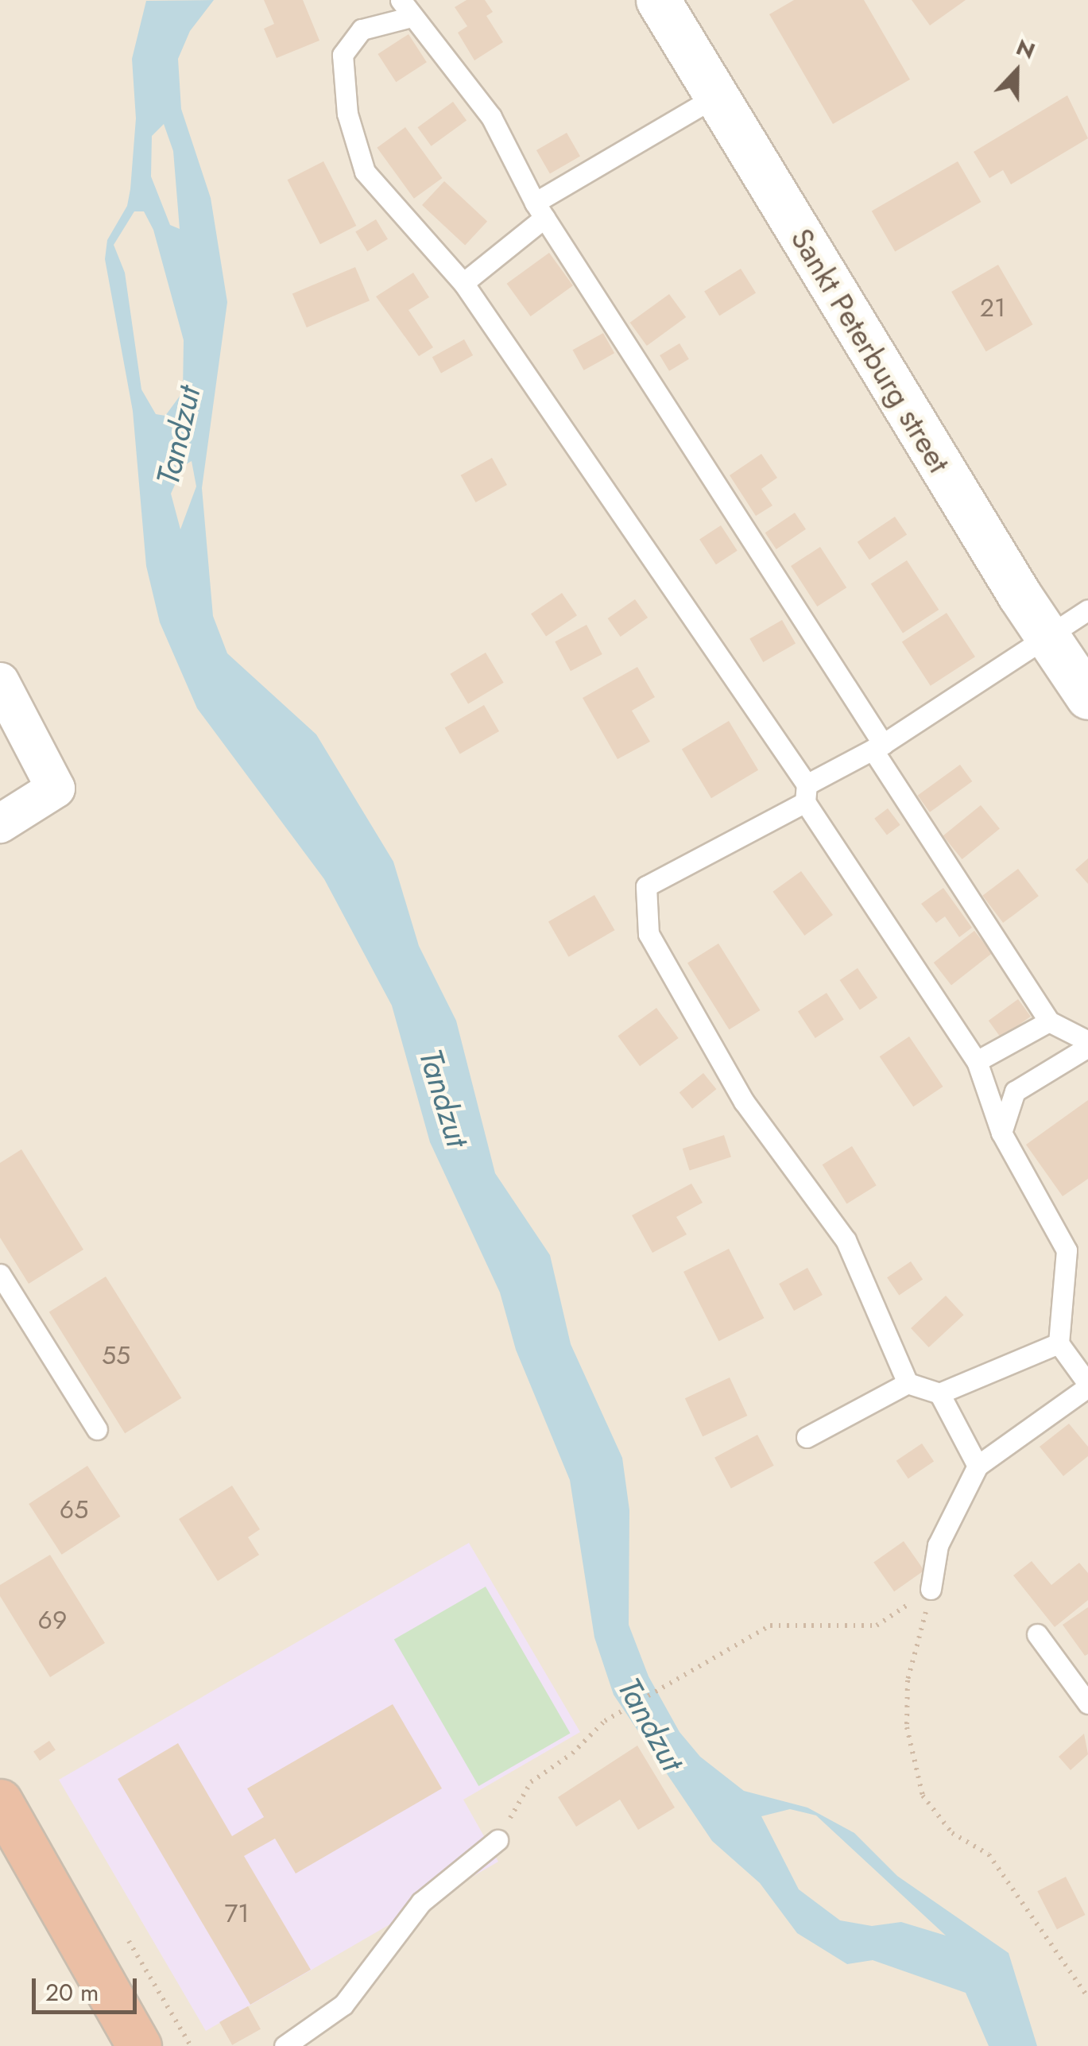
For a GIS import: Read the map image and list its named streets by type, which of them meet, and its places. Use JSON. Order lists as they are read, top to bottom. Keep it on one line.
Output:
{"streets":{"street":["Sankt Peterburg street"]},"water":["Tandzut"],"house_numbers":["21","55","65","69","71"],"scale_bar":"20 m","north":"top"}
